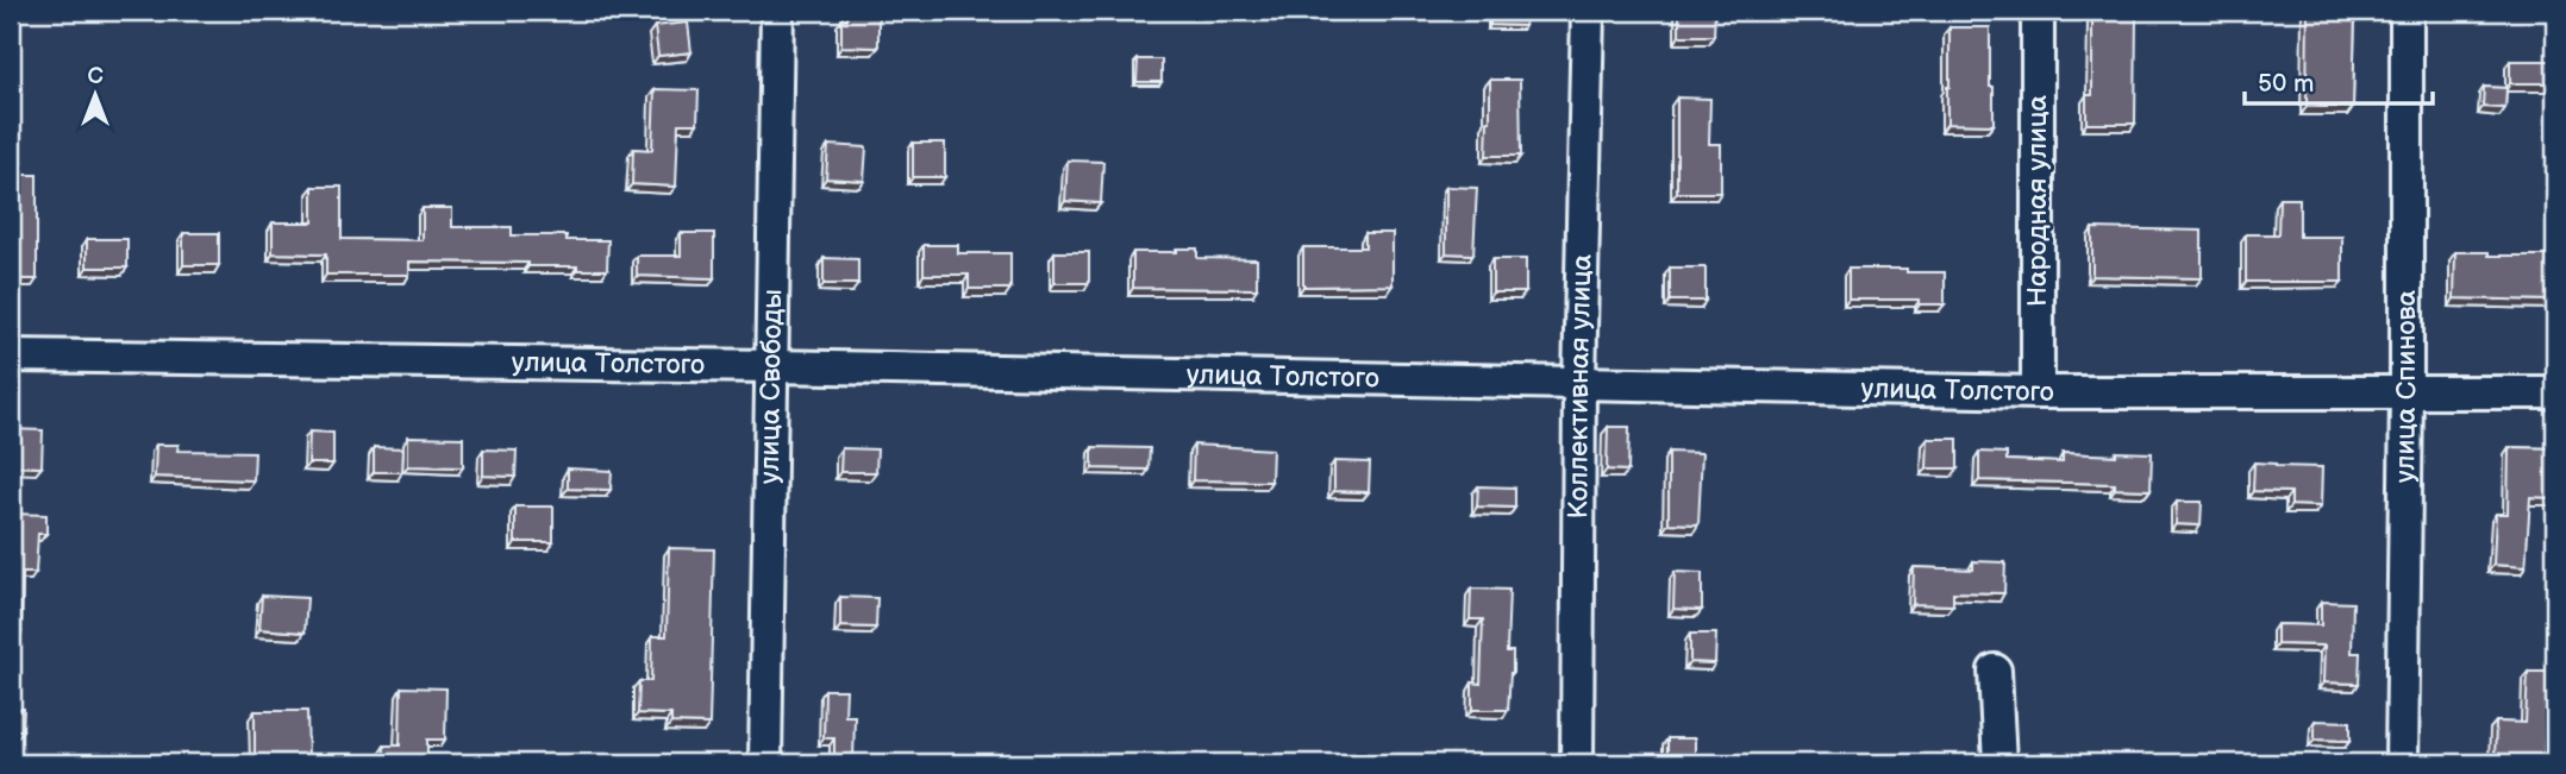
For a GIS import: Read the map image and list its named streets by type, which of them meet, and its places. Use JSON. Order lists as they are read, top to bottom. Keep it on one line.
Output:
{"streets":{"street":["Народная улица","улица Толстого","Коллективная улица","улица Свободы","улица Спинова"]},"crossings":[["Народная улица","улица Толстого"],["улица Толстого","Коллективная улица"],["улица Толстого","улица Свободы"],["улица Толстого","улица Спинова"]],"scale_bar":"50 m","north":"top"}
